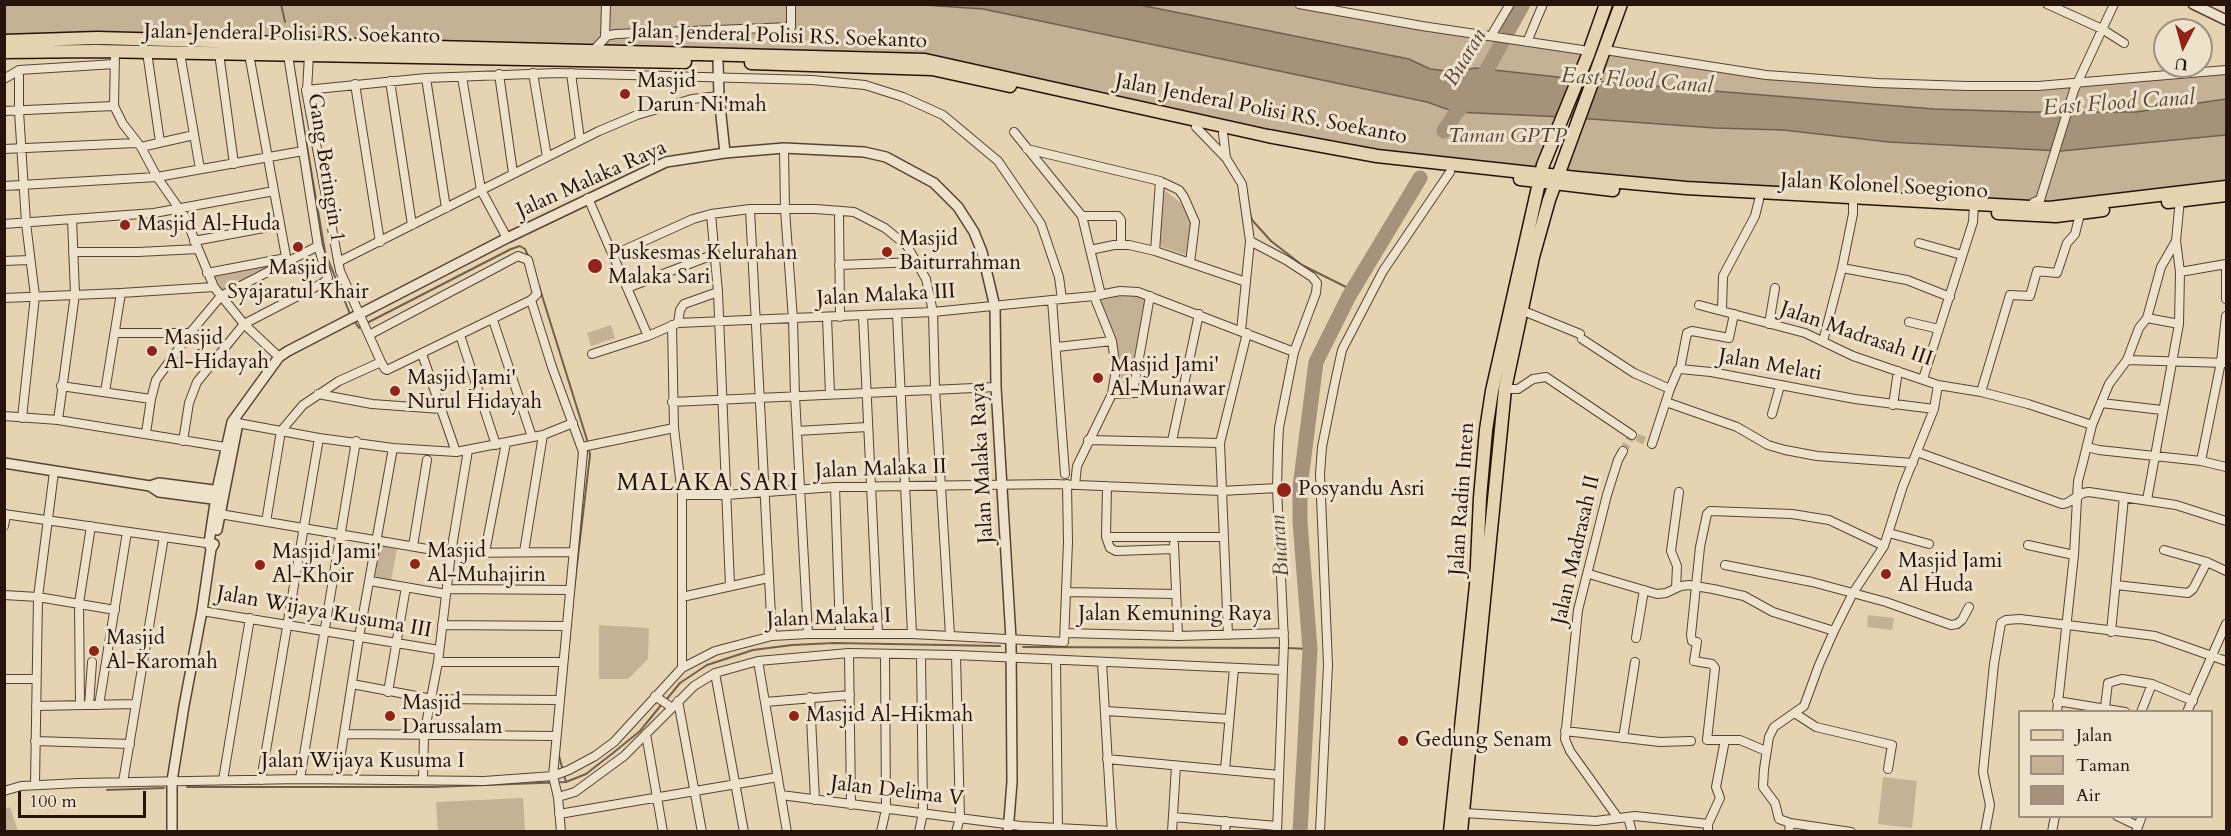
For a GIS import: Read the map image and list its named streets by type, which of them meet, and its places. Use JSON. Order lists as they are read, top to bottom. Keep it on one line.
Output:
{"streets":{"main road":["Jalan Jenderal Polisi RS. Soekanto","Jalan Kolonel Soegiono","Jalan Radin Inten"],"street":["Gang Beringin 1","Jalan Malaka Raya","Jalan Malaka III","Jalan Madrasah III","Jalan Melati","Jalan Malaka II","Jalan Madrasah II","Jalan Wijaya Kusuma III","Jalan Kemuning Raya","Jalan Malaka I","Jalan Wijaya Kusuma I","Jalan Delima V"]},"crossings":[["Jalan Jenderal Polisi RS. Soekanto","Gang Beringin 1"],["Jalan Jenderal Polisi RS. Soekanto","Jalan Kolonel Soegiono"],["Jalan Jenderal Polisi RS. Soekanto","Jalan Radin Inten"],["Jalan Malaka Raya","Jalan Malaka III"],["Jalan Malaka Raya","Jalan Malaka II"],["Jalan Malaka Raya","Jalan Malaka I"],["Jalan Malaka Raya","Jalan Delima V"],["Jalan Kolonel Soegiono","Jalan Radin Inten"],["Jalan Wijaya Kusuma III","Jalan Wijaya Kusuma I"],["Jalan Kemuning Raya","Jalan Malaka I"],["Jalan Malaka I","Jalan Wijaya Kusuma I"]],"districts":["MALAKA SARI"],"water":["Buaran","East Flood Canal"],"parks":["Taman GPTP"],"places":["Masjid Darun Ni'mah","Masjid Al-Huda","Masjid Syajaratul Khair","Masjid Baiturrahman","Puskesmas Kelurahan Malaka Sari","Masjid Al-Hidayah","Masjid Jami' Al-Munawar","Masjid Jami' Nurul Hidayah","Posyandu Asri","Masjid Al-Muhajirin","Masjid Jami' Al-Khoir","Masjid Jami Al Huda","Masjid Al-Karomah","Masjid Darussalam","Masjid Al-Hikmah","Gedung Senam"],"legend":["Jalan","Taman","Air"],"scale_bar":"100 m","north":"bottom"}
